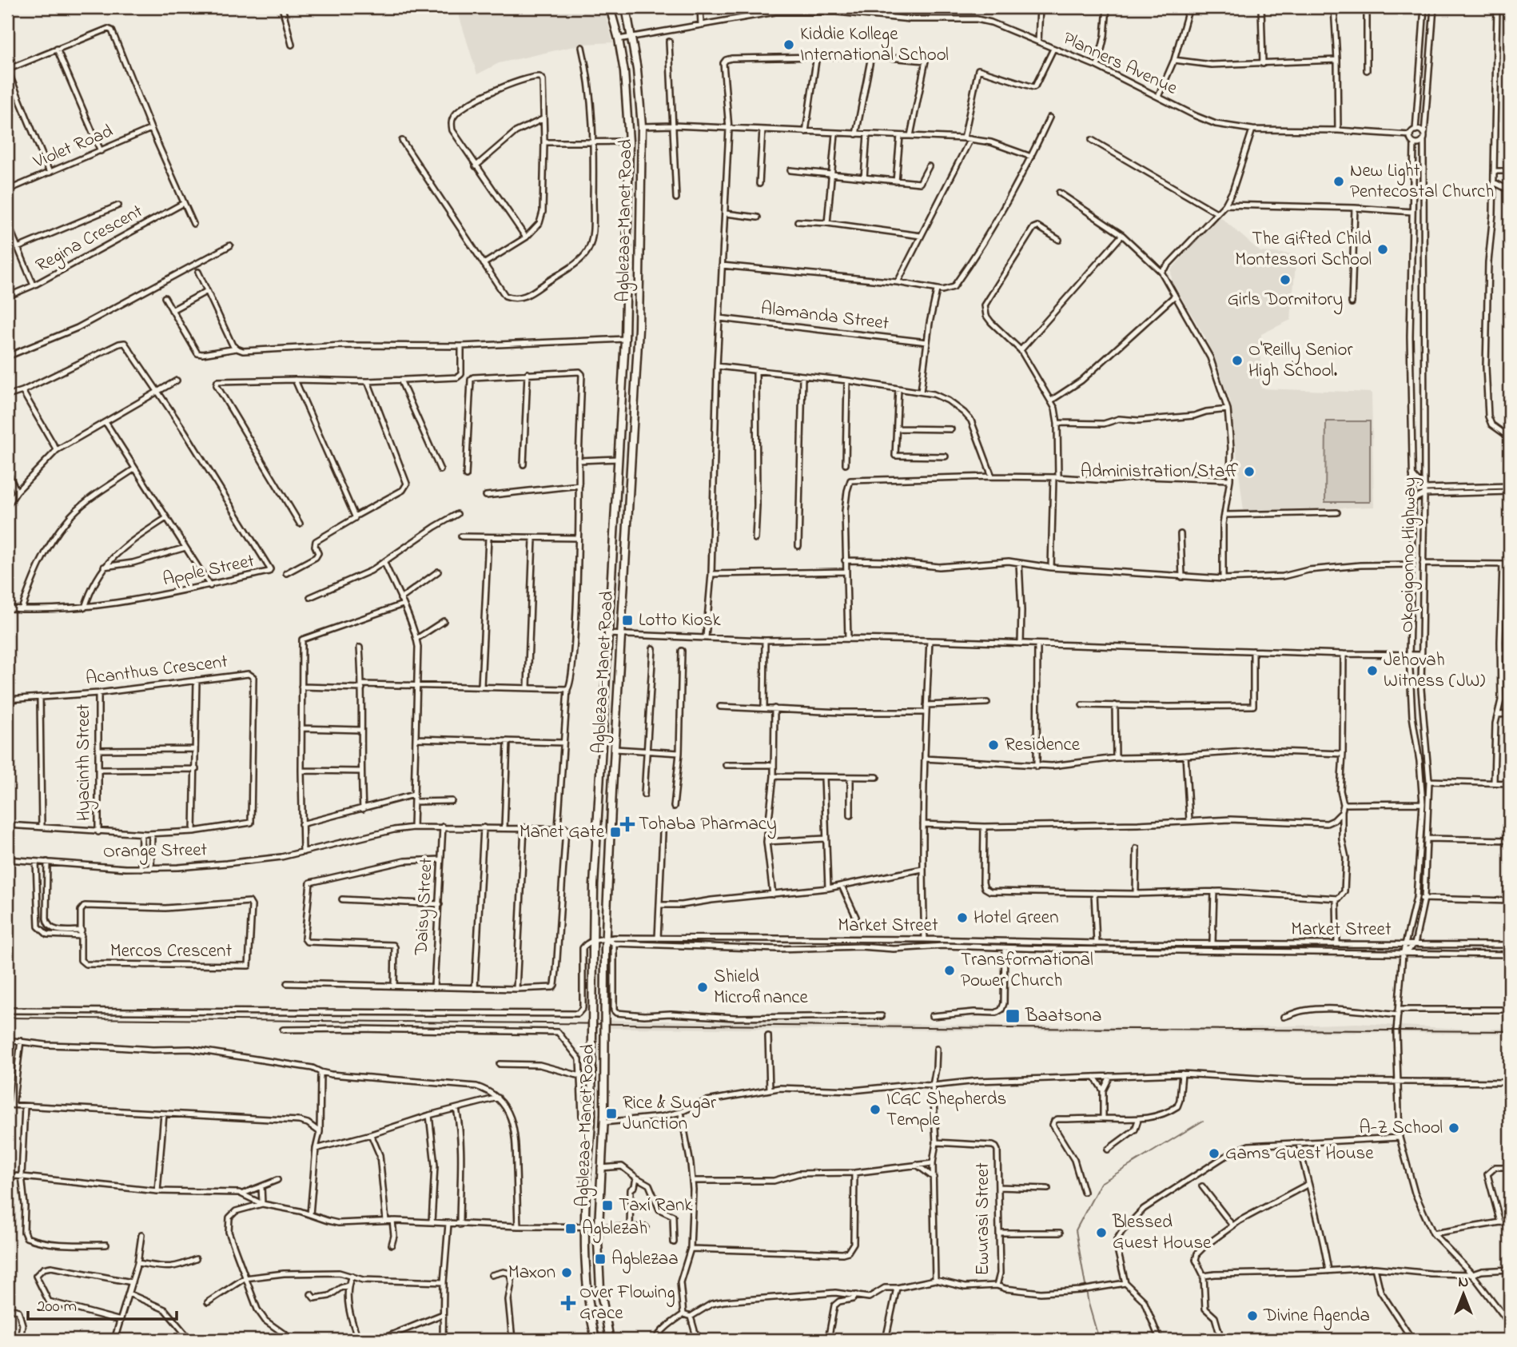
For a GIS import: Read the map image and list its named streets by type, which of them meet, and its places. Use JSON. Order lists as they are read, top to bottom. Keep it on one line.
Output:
{"streets":{"main road":["Agblezaa-Manet Road"],"street":["Planners Avenue","Violet Road","Regina Crescent","Alamanda Street","Okpoigonno Highway","Apple Street","Acanthus Crescent","Hyacinth Street","Orange Street","Daisy Street","Market Street","Mercos Crescent","Ewurasi Street"]},"crossings":[["Planners Avenue","Agblezaa-Manet Road"],["Planners Avenue","Okpoigonno Highway"],["Agblezaa-Manet Road","Orange Street"],["Agblezaa-Manet Road","Market Street"],["Okpoigonno Highway","Market Street"],["Acanthus Crescent","Hyacinth Street"],["Orange Street","Daisy Street"]],"places":{"other":["Kiddie Kollege International School","New Light Pentecostal Church","The Gifted Child Montessori School","Girls Dormitory","O'Reilly Senior High School.","Administration/Staff","Jehovah Witness (JW)","Residence","Hotel Green","Transformational Power Church","Shield Microfinance","ICGC Shepherds Temple","A-Z School","Gams Guest House","Blessed Guest House","Maxon","Divine Agenda"],"transit":["Lotto Kiosk","Manet Gate","Baatsona","Rice & Sugar Junction","Taxi Rank","Agblezah","Agblezaa"],"health":["Tohaba Pharmacy","Over Flowing Grace"]},"scale_bar":"200 m","north":"top"}
